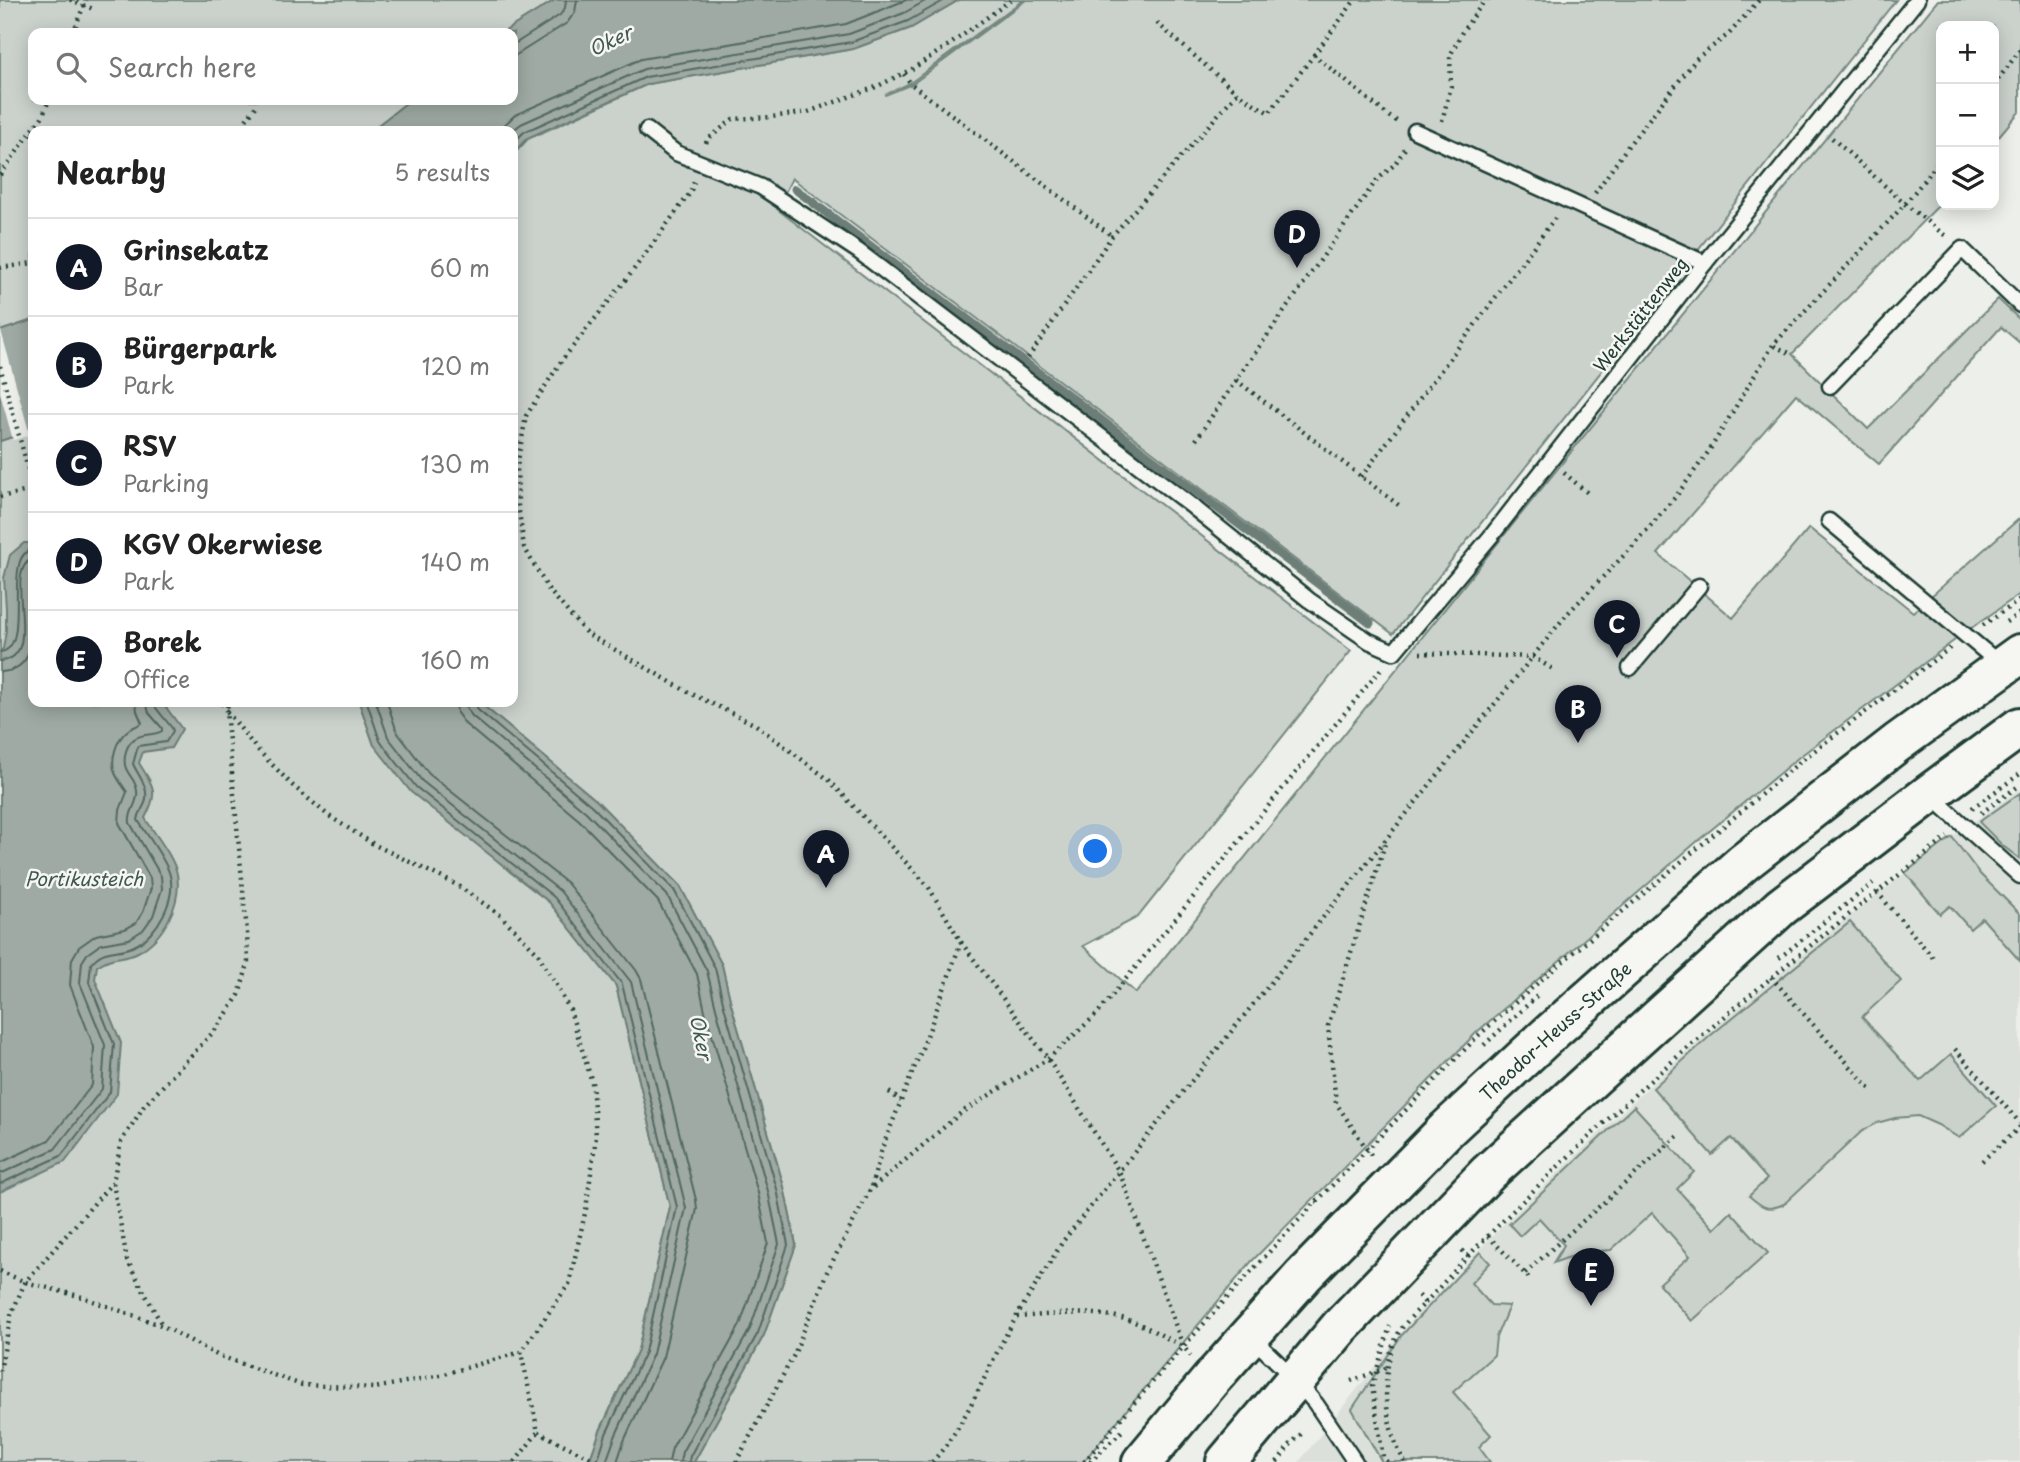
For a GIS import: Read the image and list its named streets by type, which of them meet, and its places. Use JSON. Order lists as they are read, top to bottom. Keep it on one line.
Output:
{"streets":{"main road":["Theodor-Heuss-Straße"],"lane":["Werkstättenweg"]},"water":["Oker","Portikusteich"],"page":{"map_buttons":["+","−"],"search":"Search here","heading":["Nearby","5 results"],"pins":["D","C","B","A","E"],"list":[{"mark":"A","name":"Grinsekatz","note":"Bar","value":"60 m"},{"mark":"B","name":"Bürgerpark","note":"Park","value":"120 m"},{"mark":"C","name":"RSV","note":"Parking","value":"130 m"},{"mark":"D","name":"KGV Okerwiese","note":"Park","value":"140 m"},{"mark":"E","name":"Borek","note":"Office","value":"160 m"}]}}
